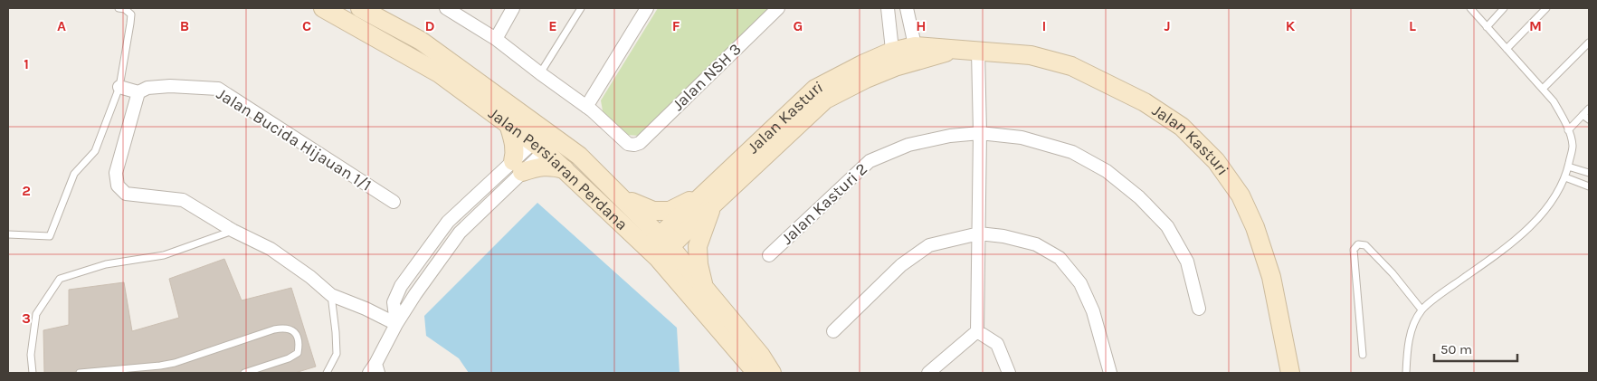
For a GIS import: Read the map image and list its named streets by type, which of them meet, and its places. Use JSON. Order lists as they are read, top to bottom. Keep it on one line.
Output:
{"streets":{"main road":["Jalan Kasturi","Jalan Persiaran Perdana"],"street":["Jalan NSH 3","Jalan Bucida Hijauan 1/1","Jalan Kasturi 2"]},"crossings":[["Jalan Kasturi","Jalan Persiaran Perdana"]],"scale_bar":"50 m","grid":{"columns":["A","B","C","D","E","F","G","H","I","J","K","L","M"],"rows":["1","2","3"]}}
